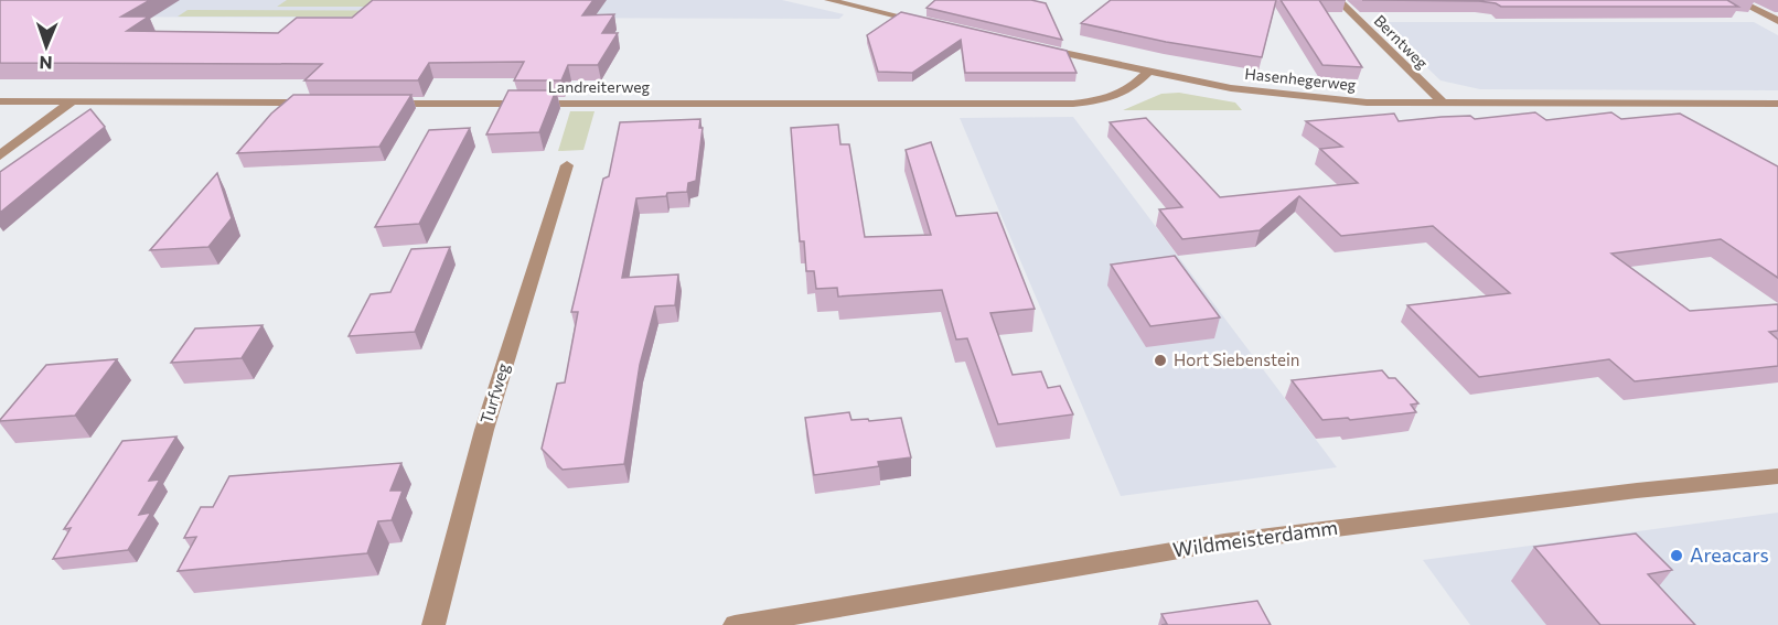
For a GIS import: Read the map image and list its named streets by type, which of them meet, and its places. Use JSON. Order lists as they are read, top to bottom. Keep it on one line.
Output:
{"streets":{"street":["Berntweg","Hasenhegerweg","Landreiterweg","Turfweg","Wildmeisterdamm"]},"crossings":[["Berntweg","Hasenhegerweg"],["Hasenhegerweg","Landreiterweg"]],"places":["Hort Siebenstein","Areacars"],"north":"bottom"}
